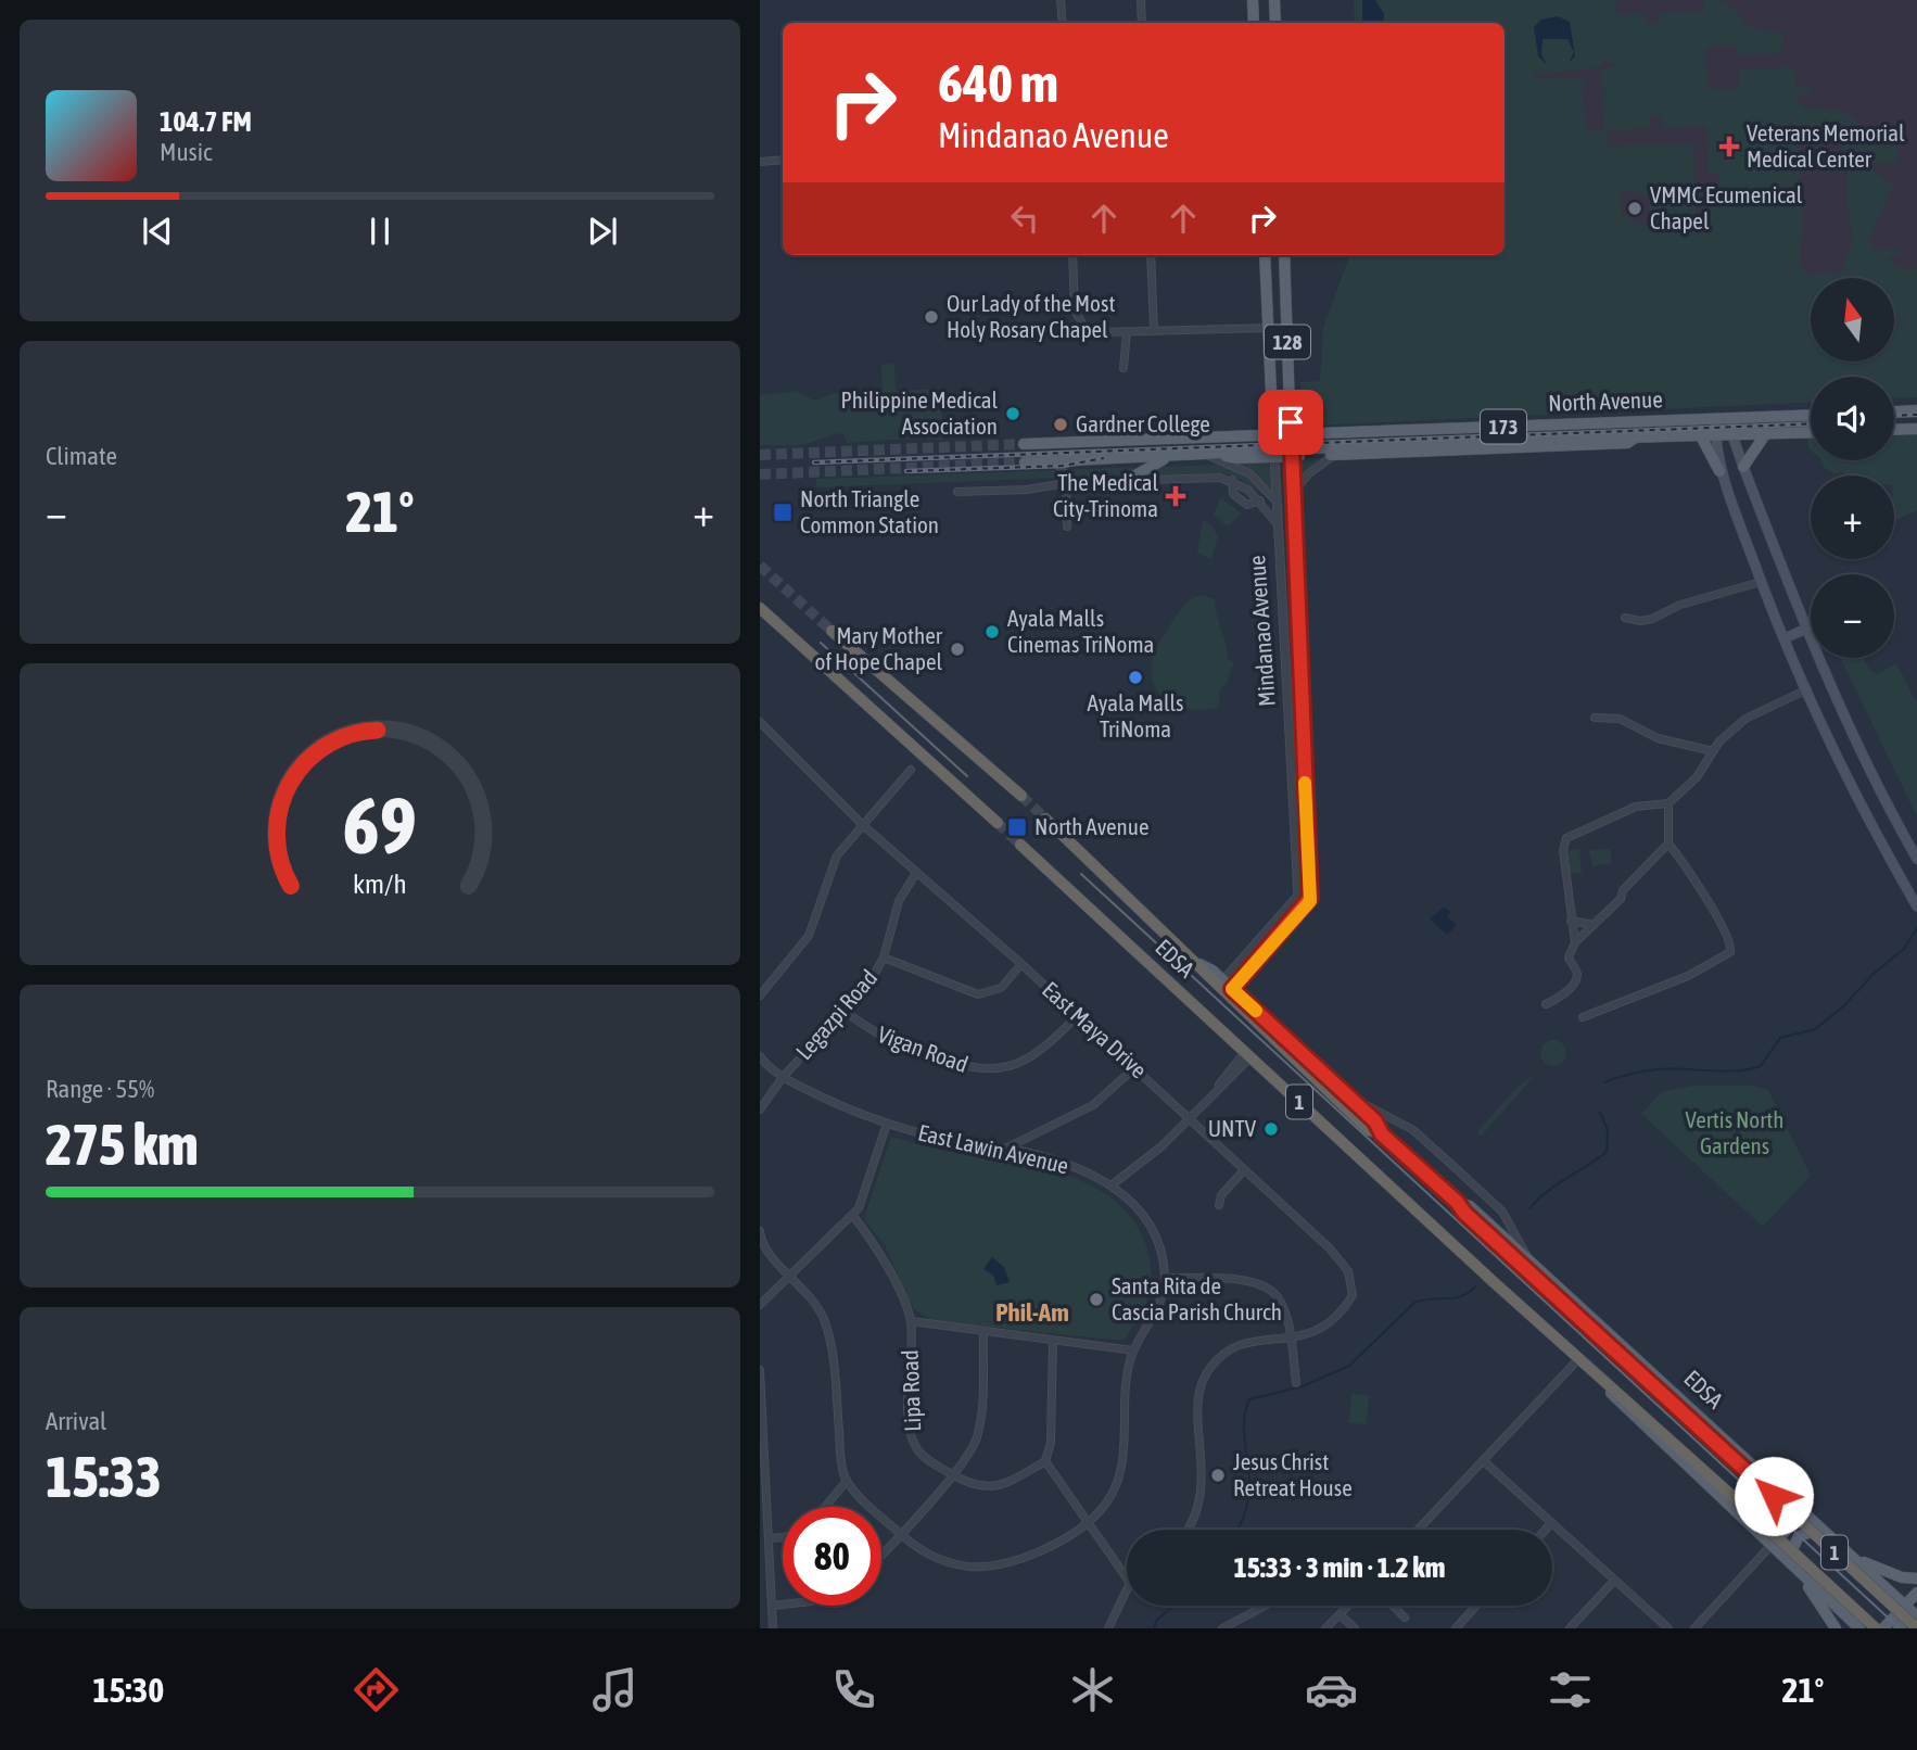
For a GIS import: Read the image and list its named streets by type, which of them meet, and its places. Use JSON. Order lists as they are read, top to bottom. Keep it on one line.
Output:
{"streets":{"highway":["EDSA","1"],"main road":["128","North Avenue","173","Mindanao Avenue"],"street":["Legazpi Road","East Maya Drive","Vigan Road","East Lawin Avenue","Lipa Road"]},"crossings":[["North Avenue","Mindanao Avenue"],["Mindanao Avenue","EDSA"],["Legazpi Road","East Maya Drive"],["Legazpi Road","Vigan Road"],["Legazpi Road","East Lawin Avenue"],["East Maya Drive","Vigan Road"]],"districts":["Phil-Am"],"parks":["Vertis North Gardens"],"places":{"health":["Veterans Memorial Medical Center","The Medical City-Trinoma"],"other":["VMMC Ecumenical Chapel","Our Lady of the Most Holy Rosary Chapel","Philippine Medical Association","Gardner College","Ayala Malls Cinemas TriNoma","Mary Mother of Hope Chapel","Ayala Malls TriNoma","UNTV","Santa Rita de Cascia Parish Church","Jesus Christ Retreat House"],"transit":["North Triangle Common Station","North Avenue"]},"north":"top","page":{"turn":["640 m","Mindanao Avenue"],"song":["104.7 FM","Music"],"map_buttons":["+","−"],"tile":["Climate",["Range · 55%","275 km"],["Arrival","15:33"]],"heat":["−","21°","+"],"limit":"80","trip":"15:33 · 3 min · 1.2 km","tabs":["15:30","21°"],"gauge":["69","km/h"]}}
